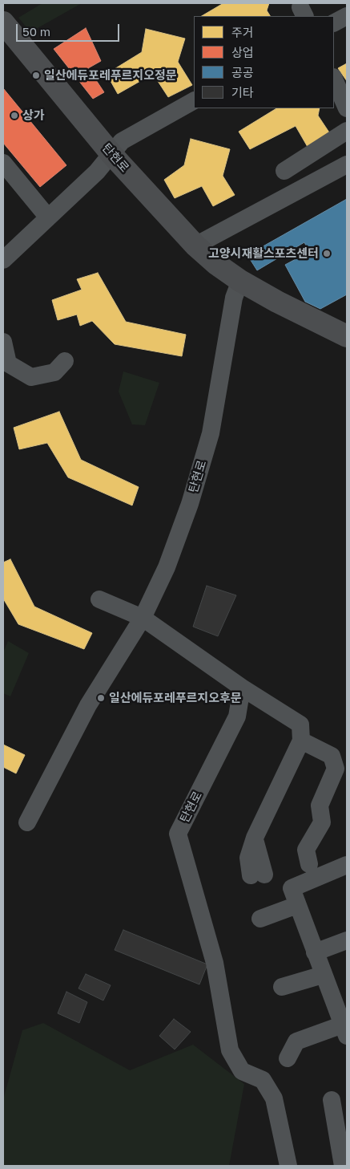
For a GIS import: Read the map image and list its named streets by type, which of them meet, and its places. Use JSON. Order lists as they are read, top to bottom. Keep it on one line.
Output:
{"streets":{"main road":["탄현로"]},"places":["일산에듀포레푸르지오정문","상가","고양시재활스포츠센터","일산에듀포레푸르지오후문"],"legend":["주거","상업","공공","기타"],"scale_bar":"50 m"}
